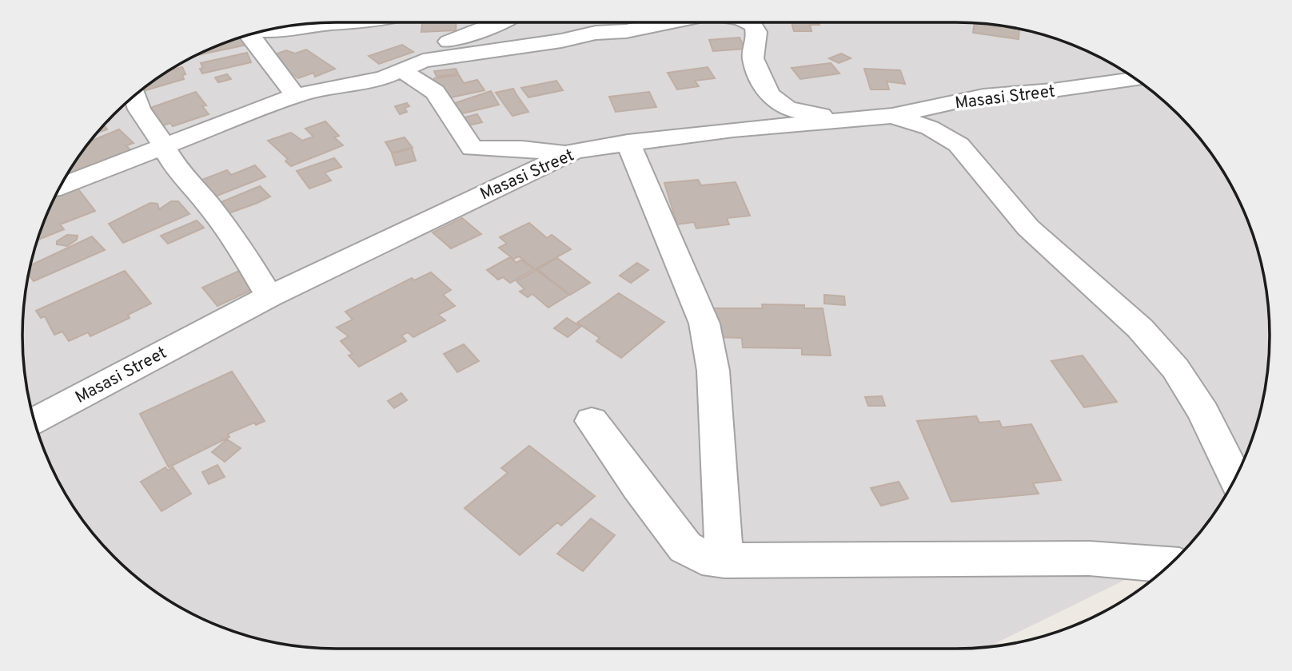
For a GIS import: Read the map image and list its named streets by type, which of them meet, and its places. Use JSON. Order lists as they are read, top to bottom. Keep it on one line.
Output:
{"streets":{"street":["Masasi Street"]}}
